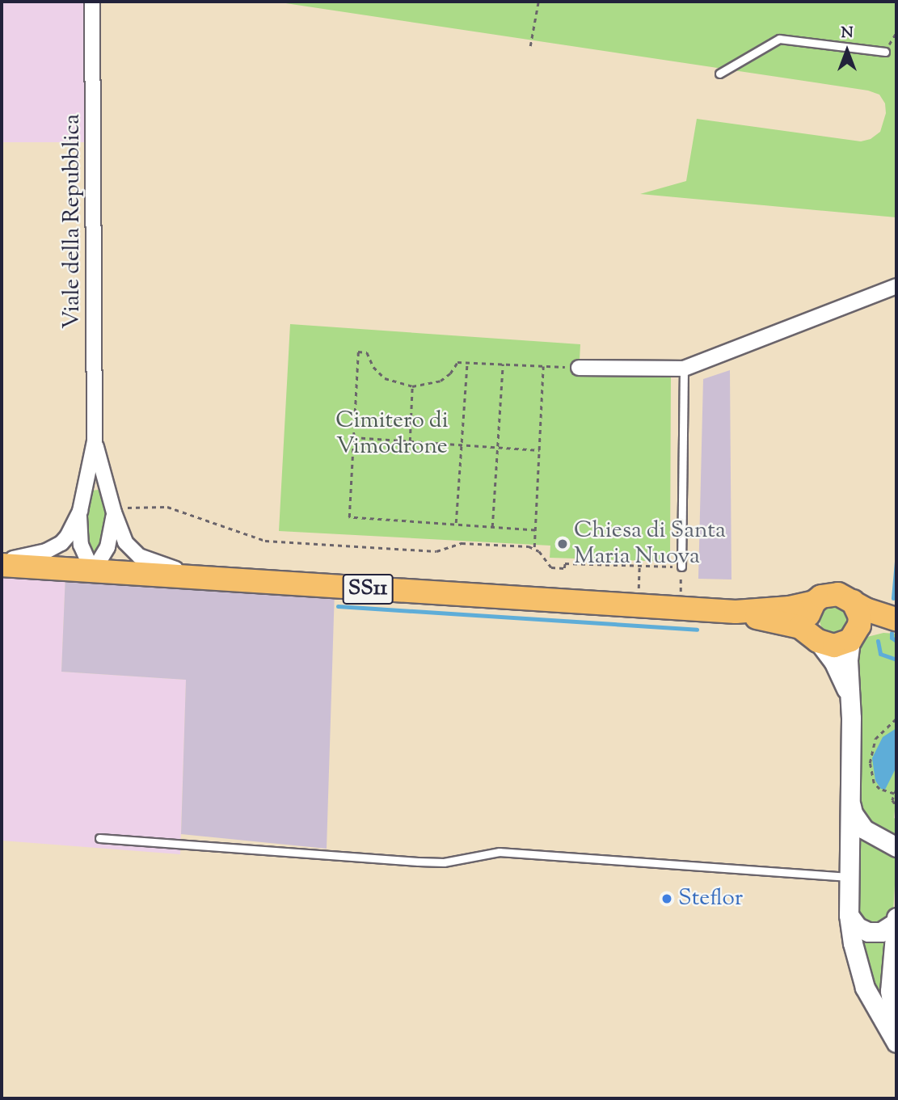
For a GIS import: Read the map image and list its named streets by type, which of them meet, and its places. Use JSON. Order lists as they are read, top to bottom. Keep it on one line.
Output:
{"streets":{"main road":["SS11"],"street":["Viale della Repubblica"]},"crossings":[["Viale della Repubblica","SS11"]],"parks":["Cimitero di Vimodrone"],"places":["Chiesa di Santa Maria Nuova","Steflor"],"north":"top"}
